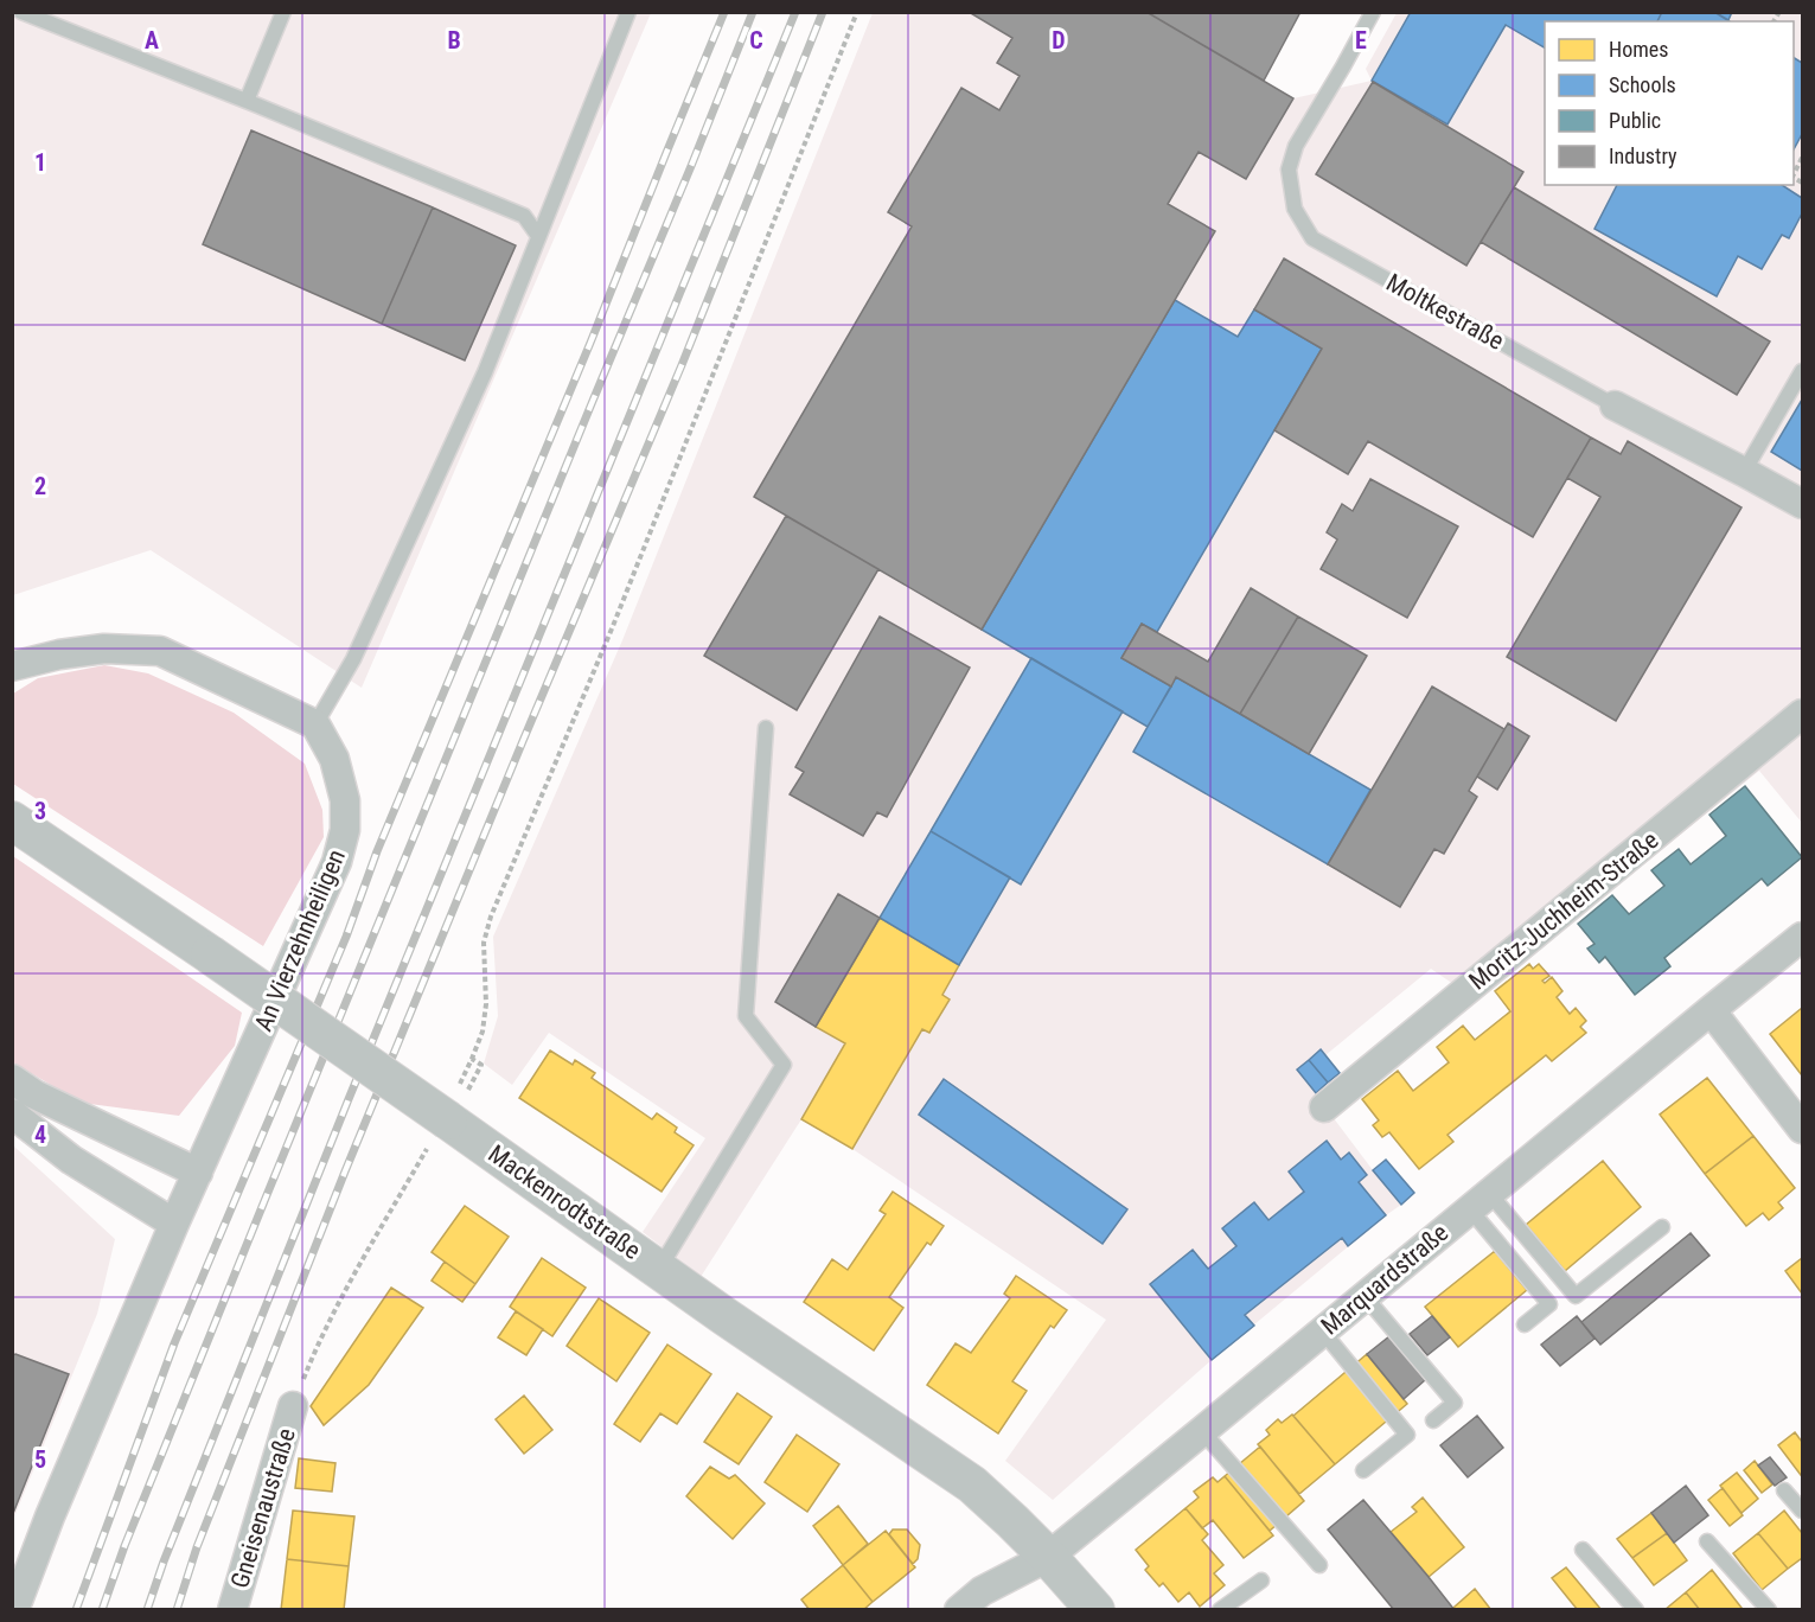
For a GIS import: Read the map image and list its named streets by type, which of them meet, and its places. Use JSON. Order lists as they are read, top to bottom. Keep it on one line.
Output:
{"streets":{"street":["Moltkestraße","Moritz-Juchheim-Straße","An Vierzehnheiligen","Mackenrodtstraße","Marquardstraße","Gneisenaustraße"]},"crossings":[["Mackenrodtstraße","Marquardstraße"]],"legend":["Homes","Schools","Public","Industry"],"grid":{"columns":["A","B","C","D","E"],"rows":["1","2","3","4","5"]}}
